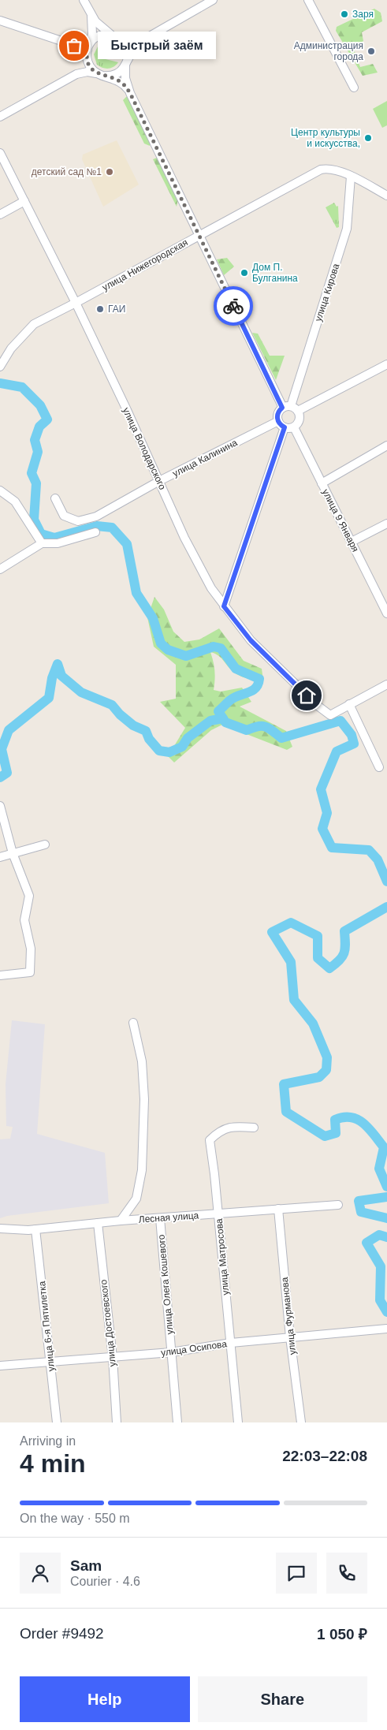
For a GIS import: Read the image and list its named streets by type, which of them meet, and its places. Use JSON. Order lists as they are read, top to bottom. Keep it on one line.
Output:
{"streets":{"street":["улица Нижегородская","улица Кирова","улица Володарского","улица Калинина","улица 9 Января","Лесная улица","улица Матросова","улица Олега Кошевого","улица Фурманова","улица Достоевского","улица 6-я Пятилетка","улица Осипова"]},"crossings":[["улица Нижегородская","улица Кирова"],["улица Нижегородская","улица Володарского"],["улица Кирова","улица Калинина"],["улица Кирова","улица 9 Января"],["улица Володарского","улица Калинина"],["улица Калинина","улица 9 Января"],["Лесная улица","улица Матросова"],["Лесная улица","улица Олега Кошевого"],["Лесная улица","улица Фурманова"],["Лесная улица","улица Достоевского"],["Лесная улица","улица 6-я Пятилетка"],["улица Матросова","улица Осипова"],["улица Олега Кошевого","улица Осипова"],["улица Фурманова","улица Осипова"],["улица Достоевского","улица Осипова"],["улица 6-я Пятилетка","улица Осипова"]],"places":["Заря","Быстрый заём","Администрация города","Центр культуры и искусства,","детский сад №1","Дом П. Булганина","ГАИ"],"page":{"bubble":"Быстрый заём","heading":["4 min","Arriving in","22:03–22:08"],"panel":["Sam","Courier · 4.6","Order #9492","1 050 ₽"],"bar":"On the way · 550 m","buttons":["Help","Share"]}}
